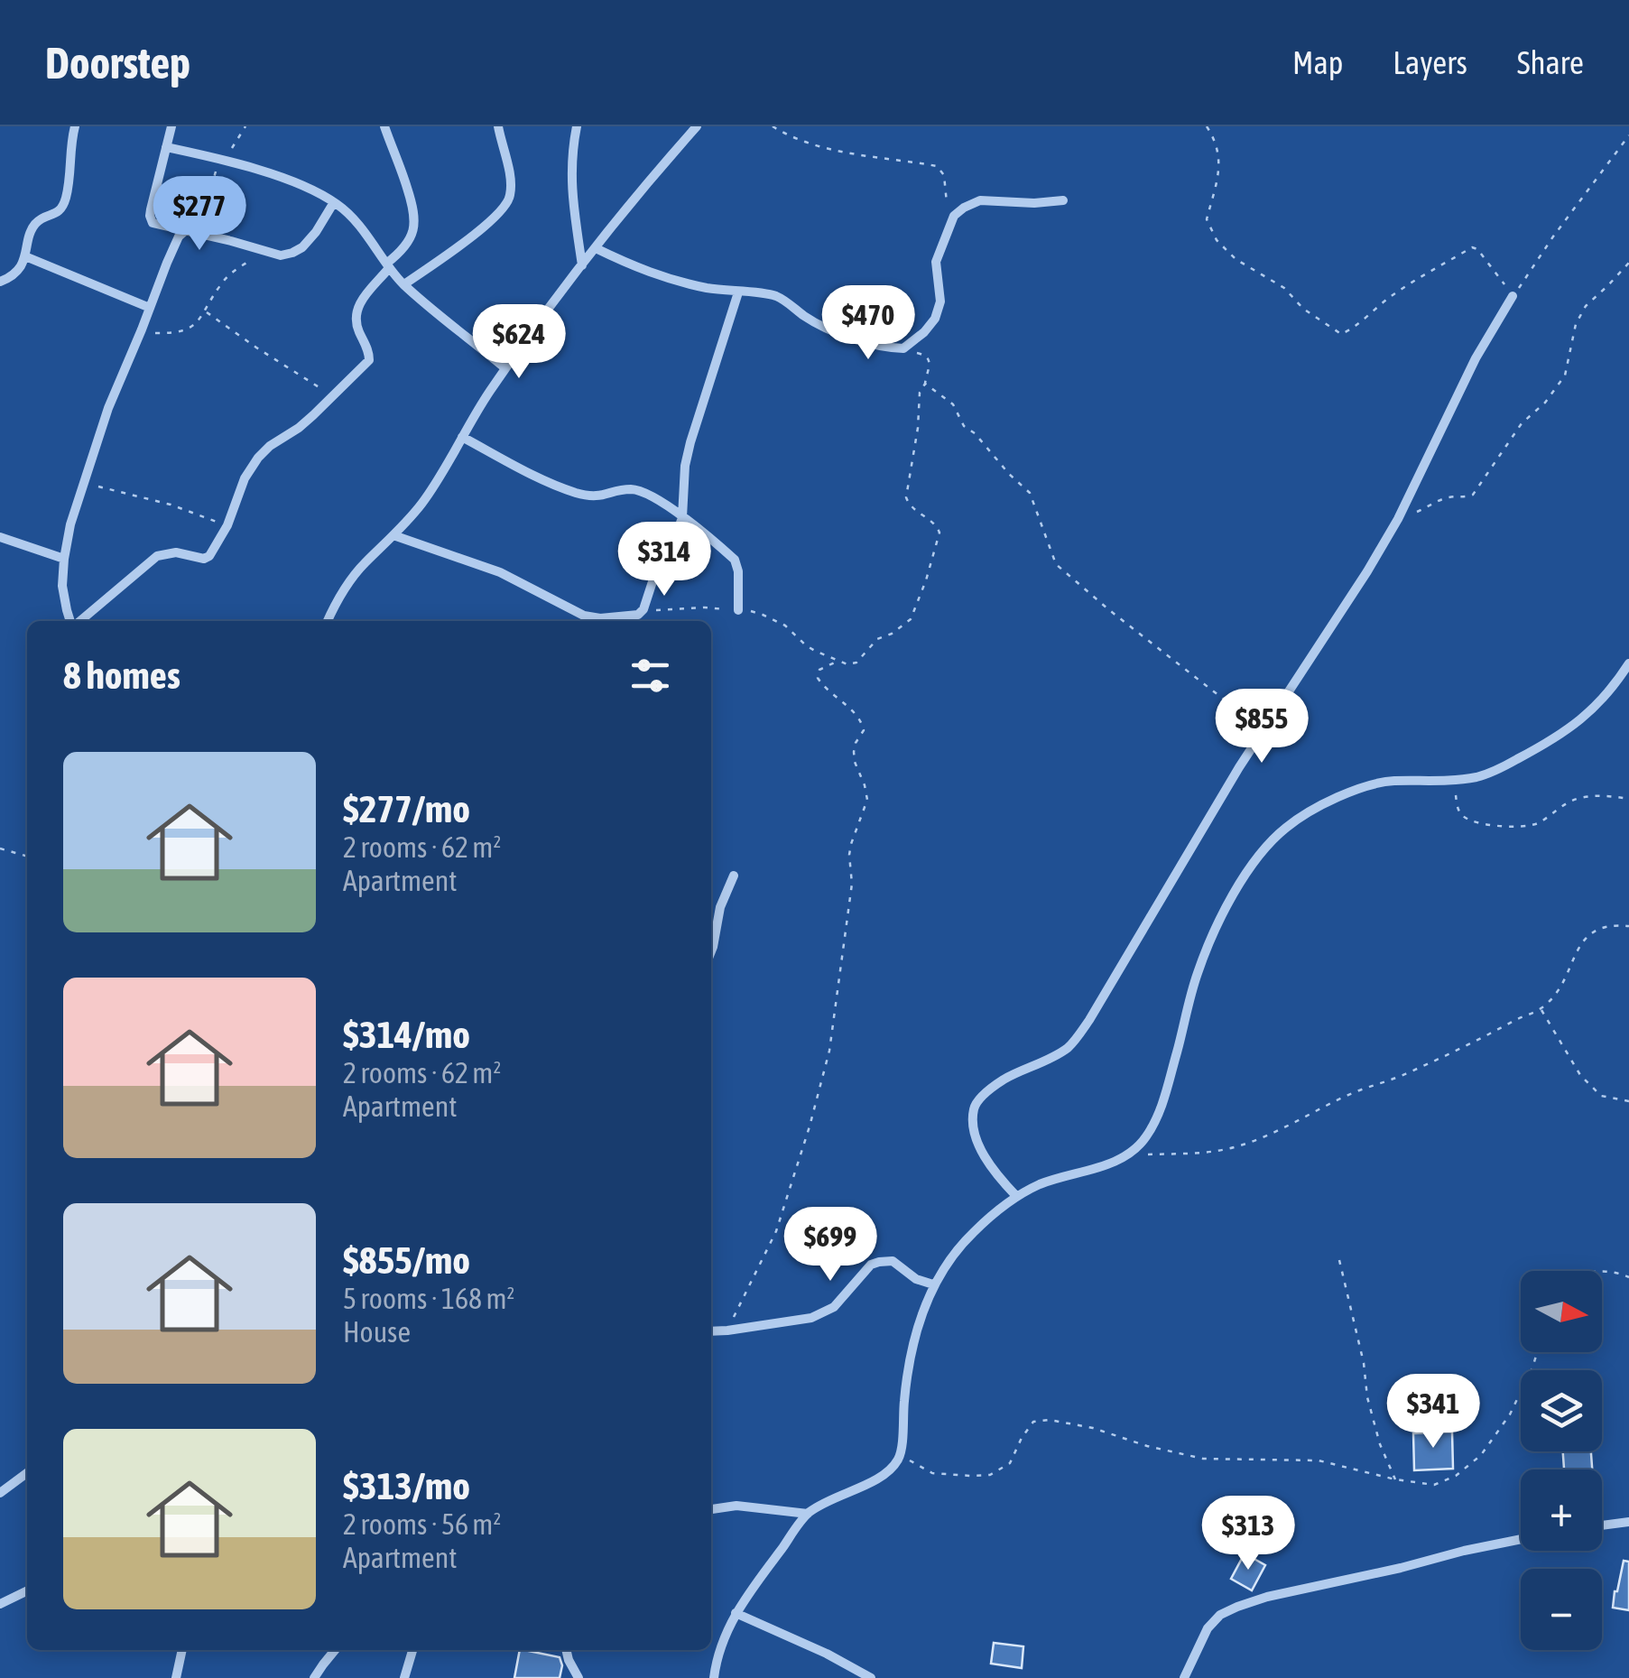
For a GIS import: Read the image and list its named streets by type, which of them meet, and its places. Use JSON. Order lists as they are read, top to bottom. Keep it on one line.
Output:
{"north":"right","page":{"header":"Doorstep","nav":["Map","Layers","Share"],"price":["$277","$470","$624","$314","$855","$699","$341","$313"],"heading":"8 homes","list":[{"name":"$277/mo","note":"2 rooms · 62 m² · Apartment"},{"name":"$314/mo","note":"2 rooms · 62 m² · Apartment"},{"name":"$855/mo","note":"5 rooms · 168 m² · House"},{"name":"$313/mo","note":"2 rooms · 56 m² · Apartment"}],"map_buttons":["+","−"]}}
